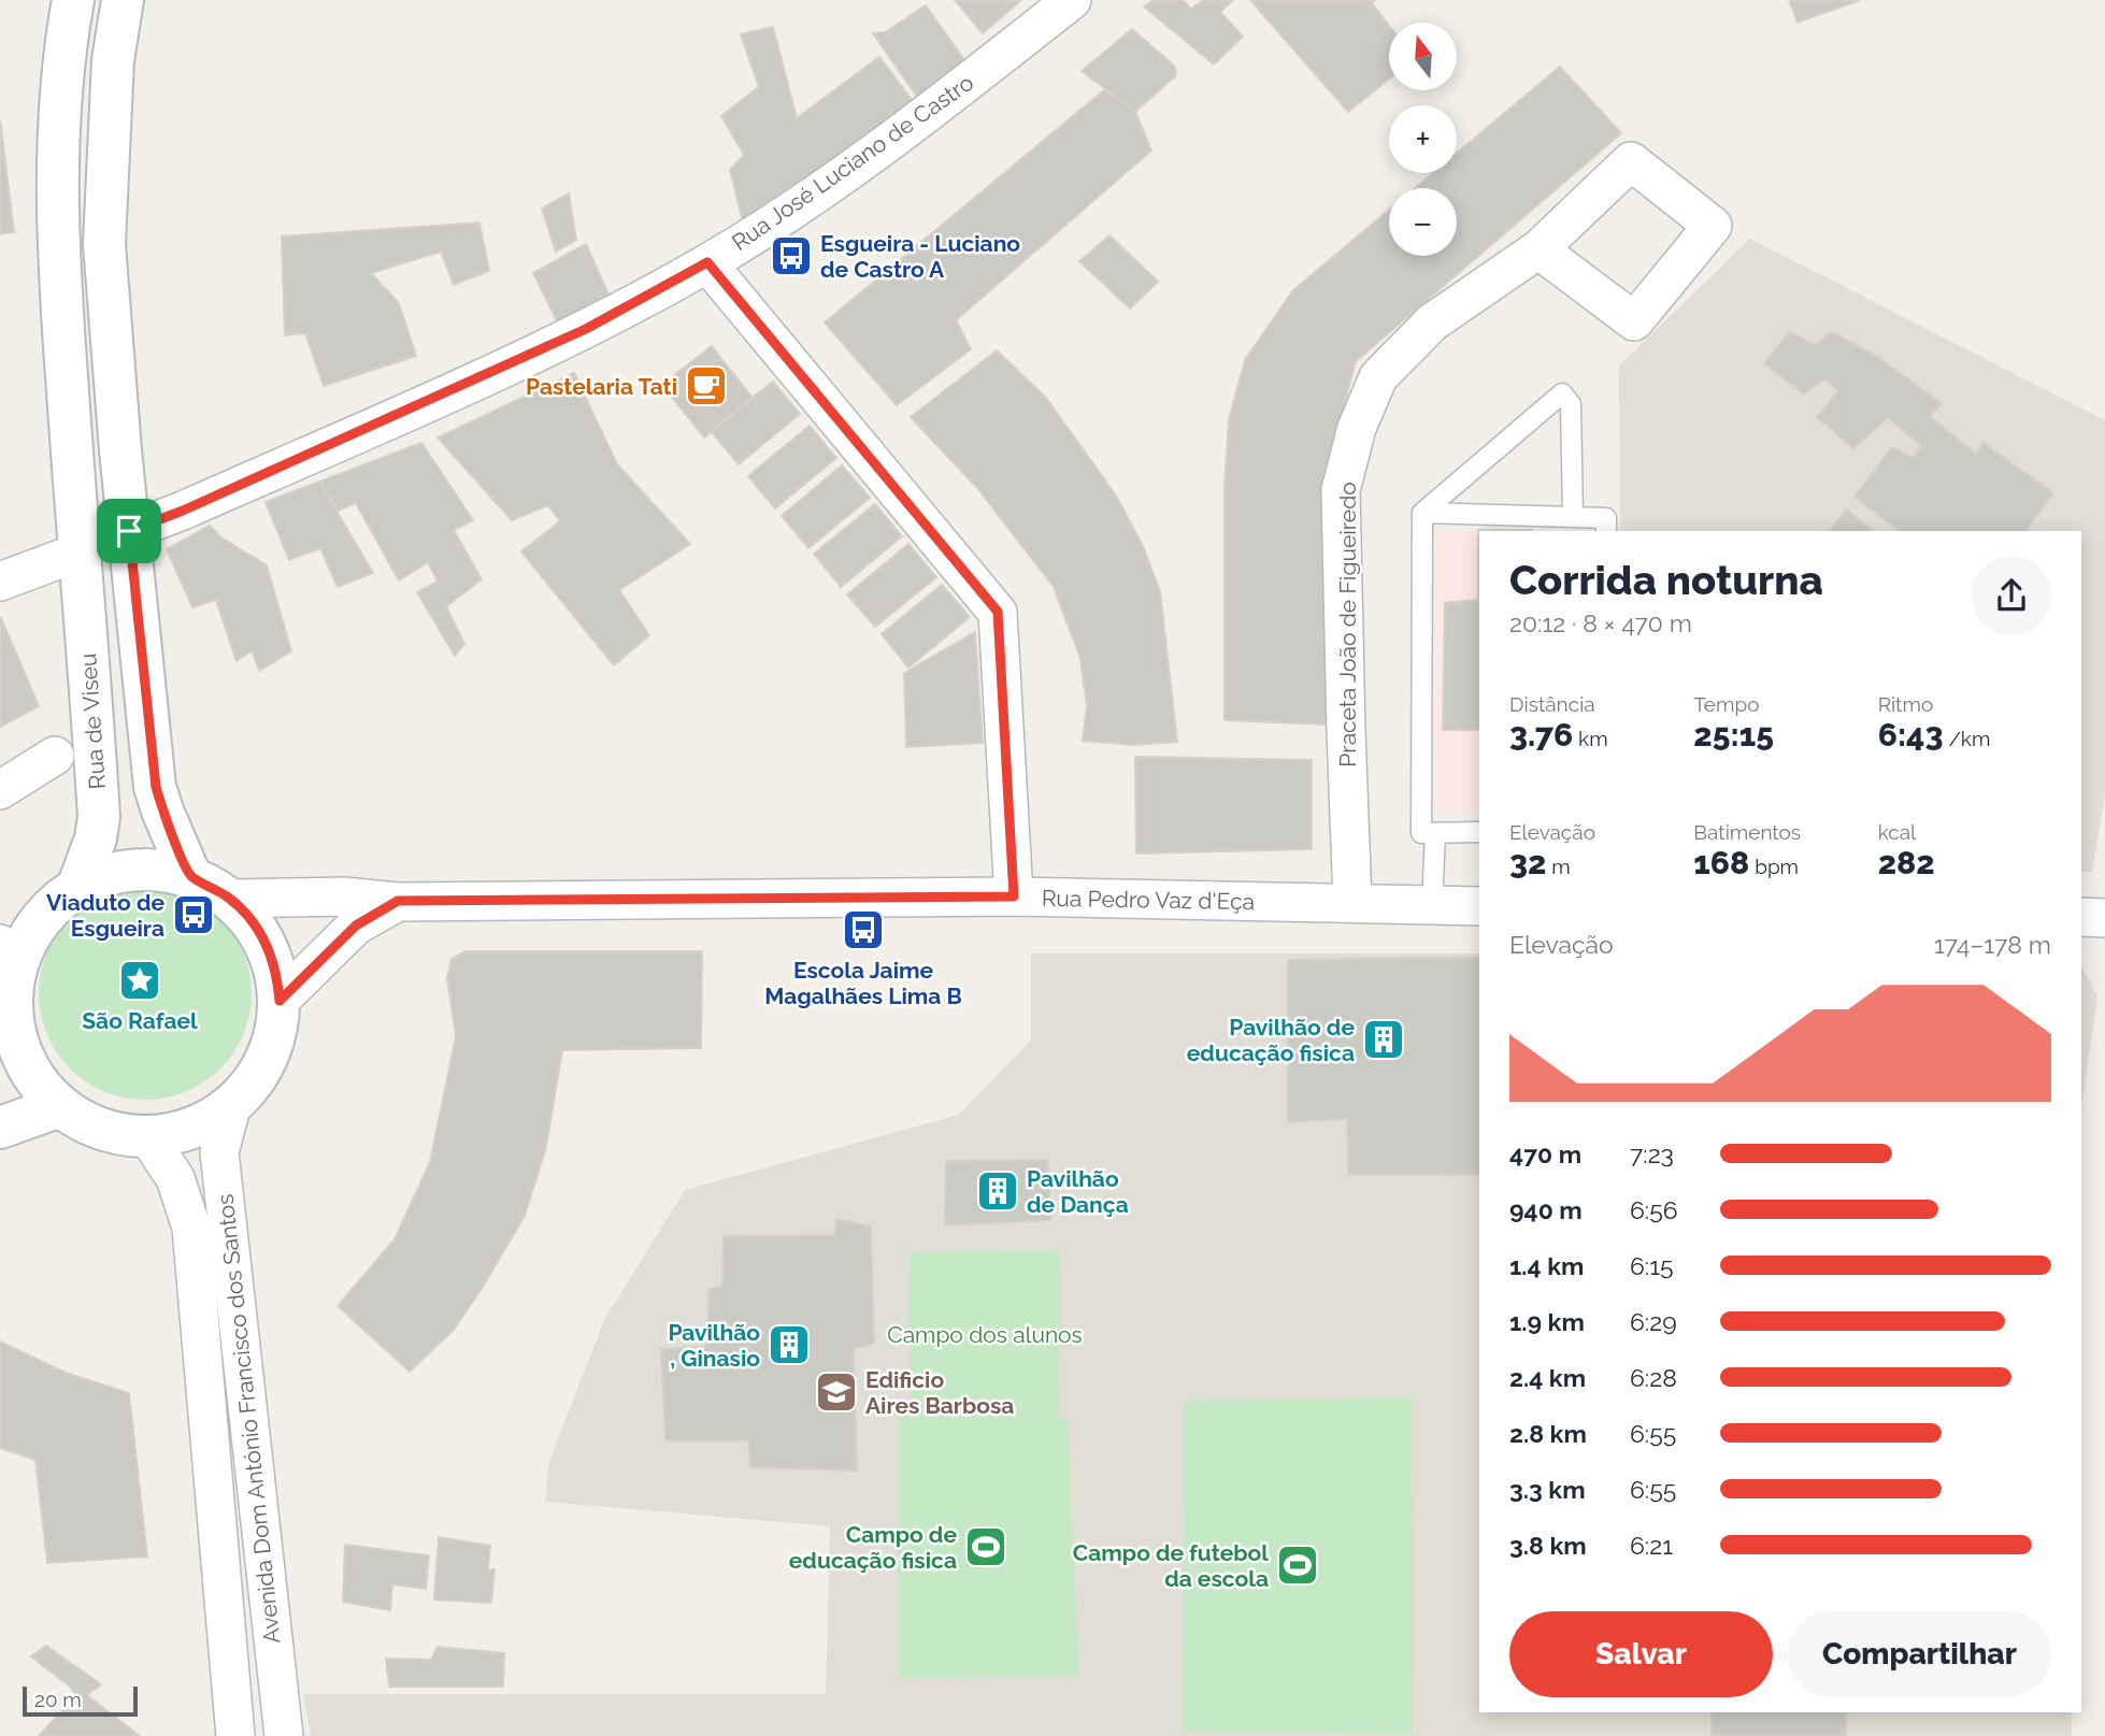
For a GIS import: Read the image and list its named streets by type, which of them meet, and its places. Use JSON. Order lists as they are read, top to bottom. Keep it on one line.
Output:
{"streets":{"main road":["Rua de Viseu"],"street":["Rua José Luciano de Castro","Praceta João de Figueiredo","Rua Pedro Vaz d'Eça","Avenida Dom António Francisco dos Santos"]},"crossings":[["Rua José Luciano de Castro","Rua Pedro Vaz d'Eça"],["Praceta João de Figueiredo","Rua Pedro Vaz d'Eça"],["Rua de Viseu","Avenida Dom António Francisco dos Santos"]],"parks":["Campo dos alunos"],"places":{"bus stop":["Esgueira - Luciano de Castro A","Viaduto de Esgueira","Escola Jaime Magalhães Lima B"],"cafe":["Pastelaria Tati"],"place":["São Rafael"],"building":["Pavilhão de educação fisica","Pavilhão de Dança","Pavilhão , Ginasio"],"school or university":["Edificio Aires Barbosa"],"sports":["Campo de educação fisica","Campo de futebol da escola"]},"scale_bar":"20 m","north":"top","page":{"map_buttons":["+","−"],"heading":["Corrida noturna","20:12 · 8 × 470 m"],"stats":[["Distância","3.76 km"],["Tempo","25:15"],["Ritmo","6:43 /km"],["Elevação","32 m"],["Batimentos","168 bpm"],["kcal","282"]],"chart":["Elevação","174–178 m"],"list":[{"name":"470 m","note":"7:23"},{"name":"940 m","note":"6:56"},{"name":"1.4 km","note":"6:15"},{"name":"1.9 km","note":"6:29"},{"name":"2.4 km","note":"6:28"},{"name":"2.8 km","note":"6:55"},{"name":"3.3 km","note":"6:55"},{"name":"3.8 km","note":"6:21"}],"buttons":["Salvar","Compartilhar"],"scale":"20 m"}}
